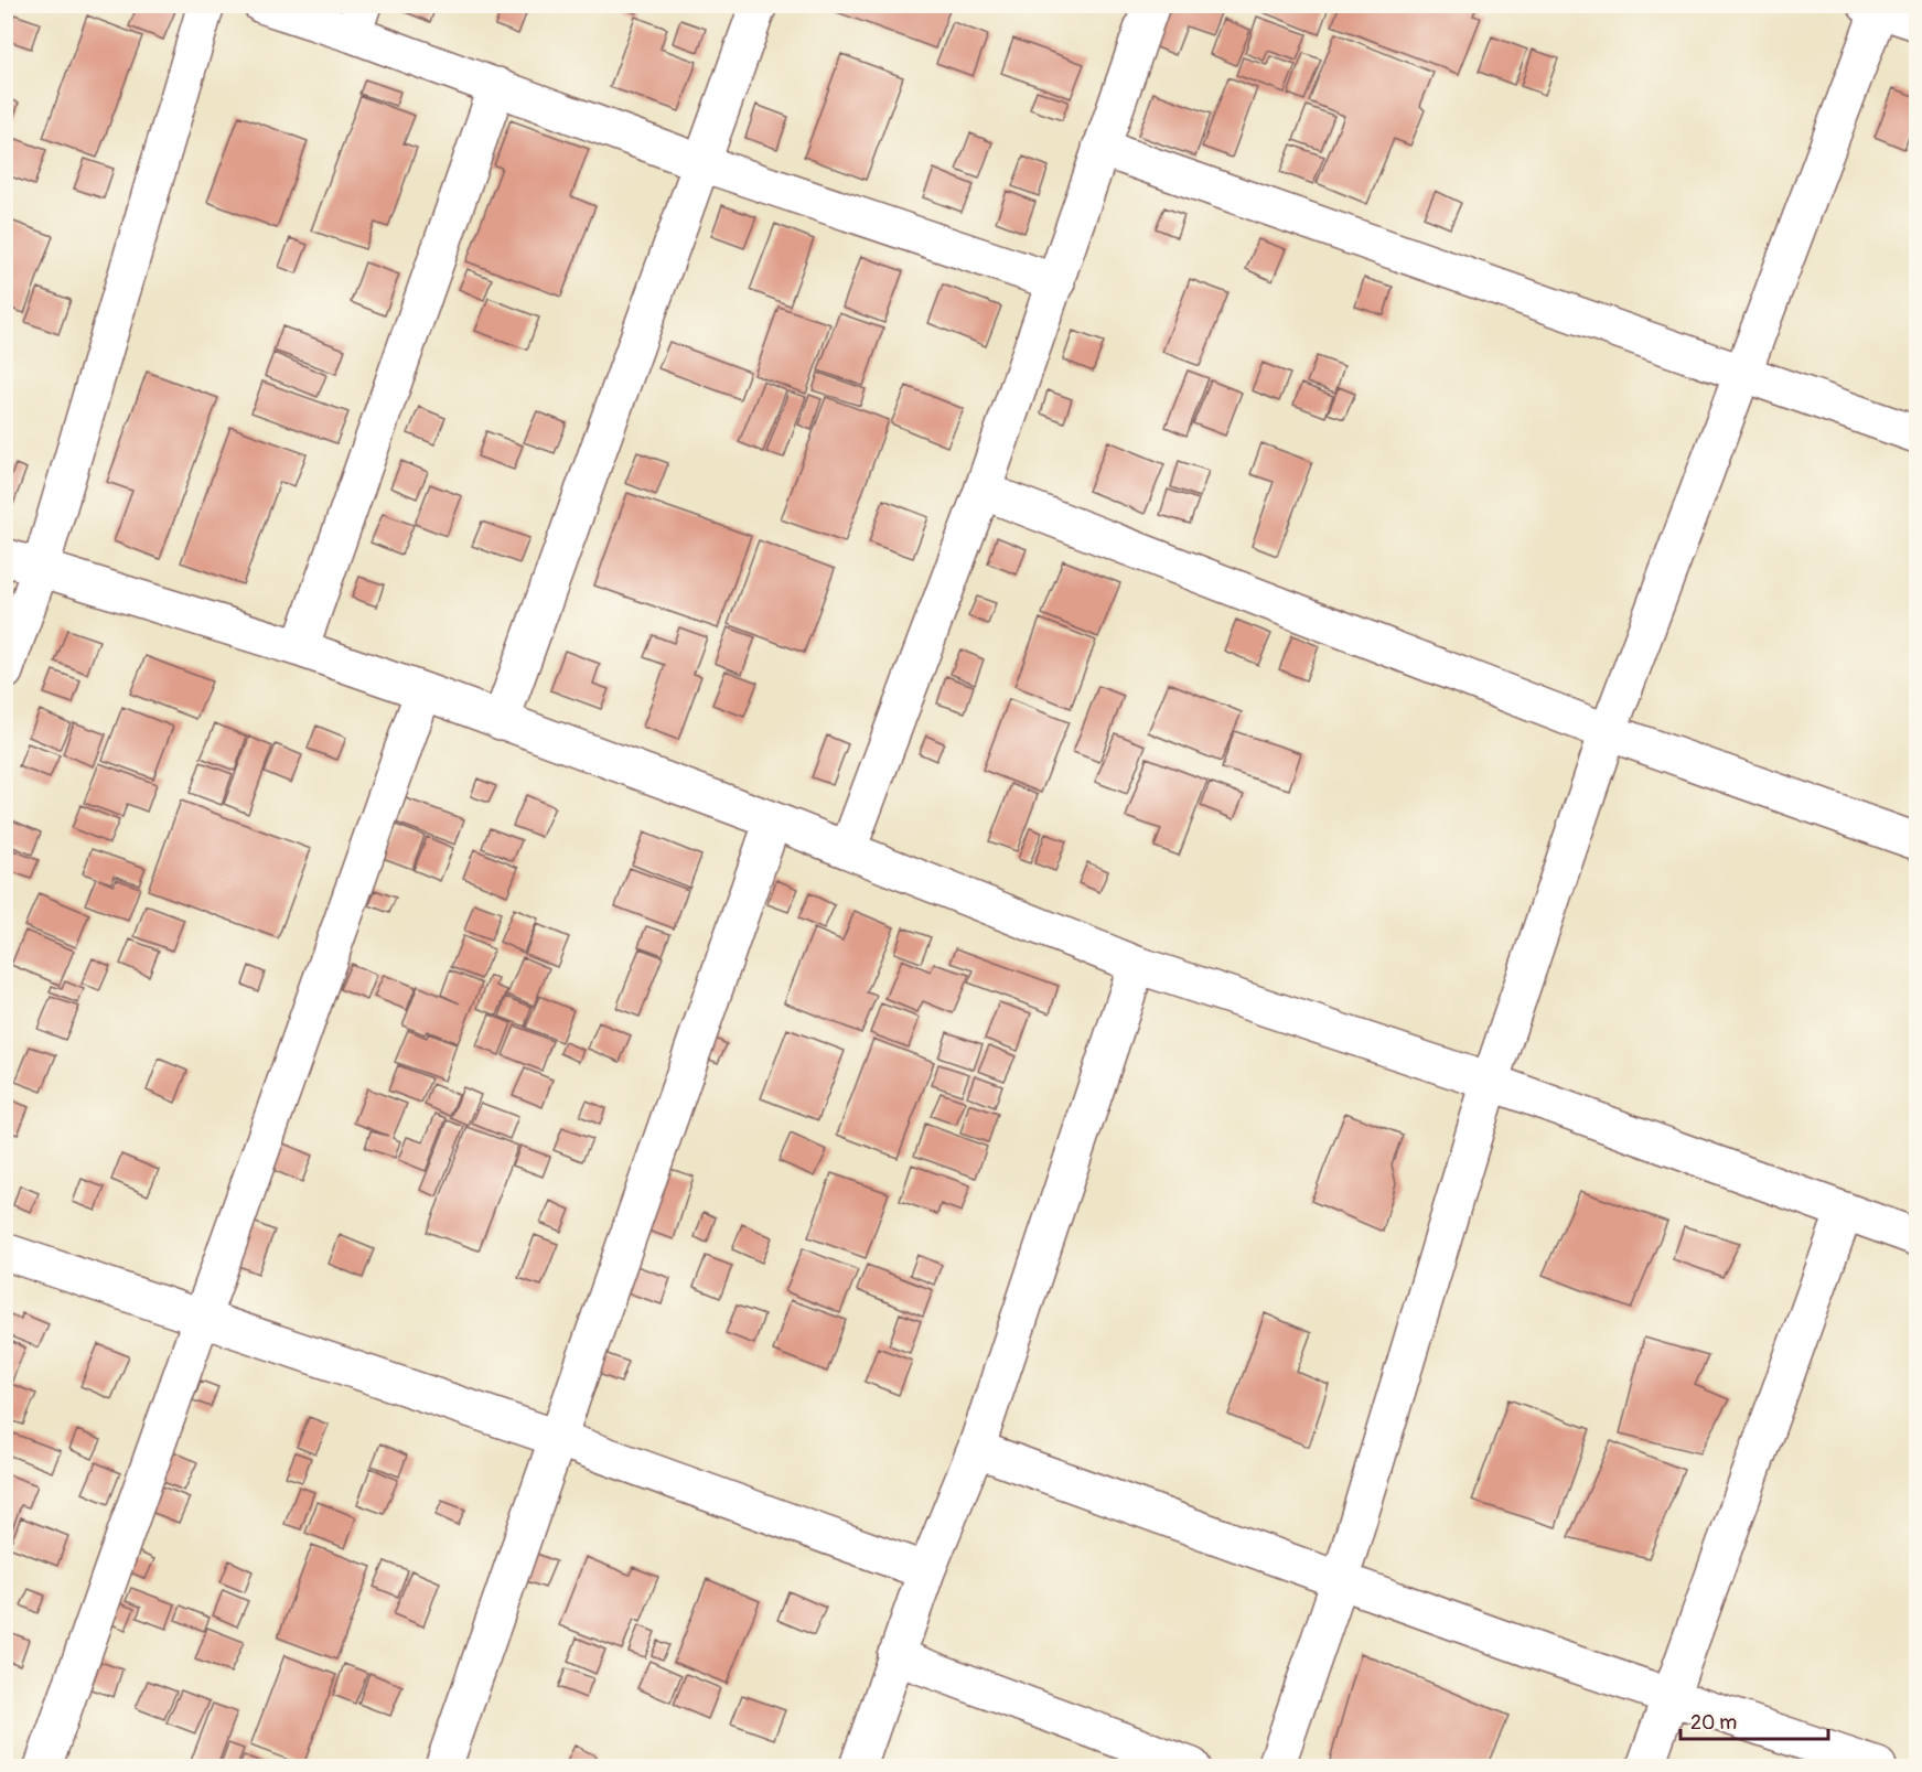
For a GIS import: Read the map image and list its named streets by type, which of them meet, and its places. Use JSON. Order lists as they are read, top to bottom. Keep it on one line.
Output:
{"scale_bar":"20 m"}
